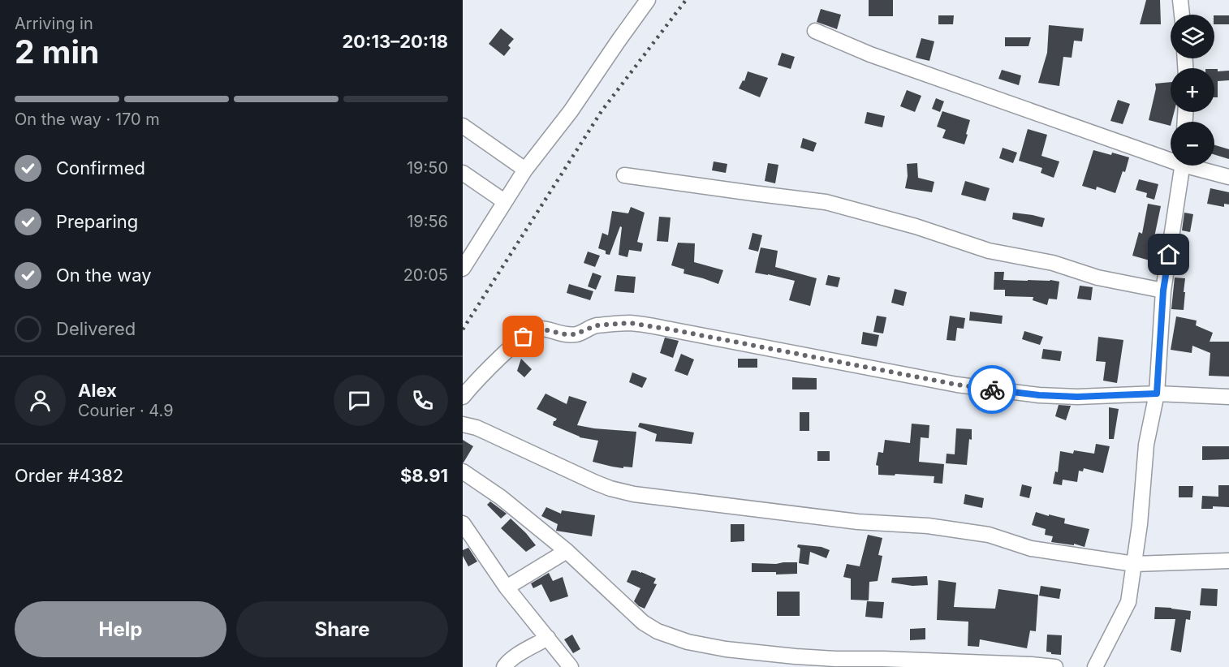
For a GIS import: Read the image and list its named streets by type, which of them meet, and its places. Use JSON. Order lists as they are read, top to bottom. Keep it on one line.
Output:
{"page":{"heading":["2 min","Arriving in","20:13–20:18"],"panel":["Alex","Courier · 4.9","Order #4382","$8.91"],"map_buttons":["+","−"],"bar":"On the way · 170 m","list":[["Confirmed","19:50"],["Preparing","19:56"],["On the way","20:05"],"Delivered"],"buttons":["Help","Share"]}}
